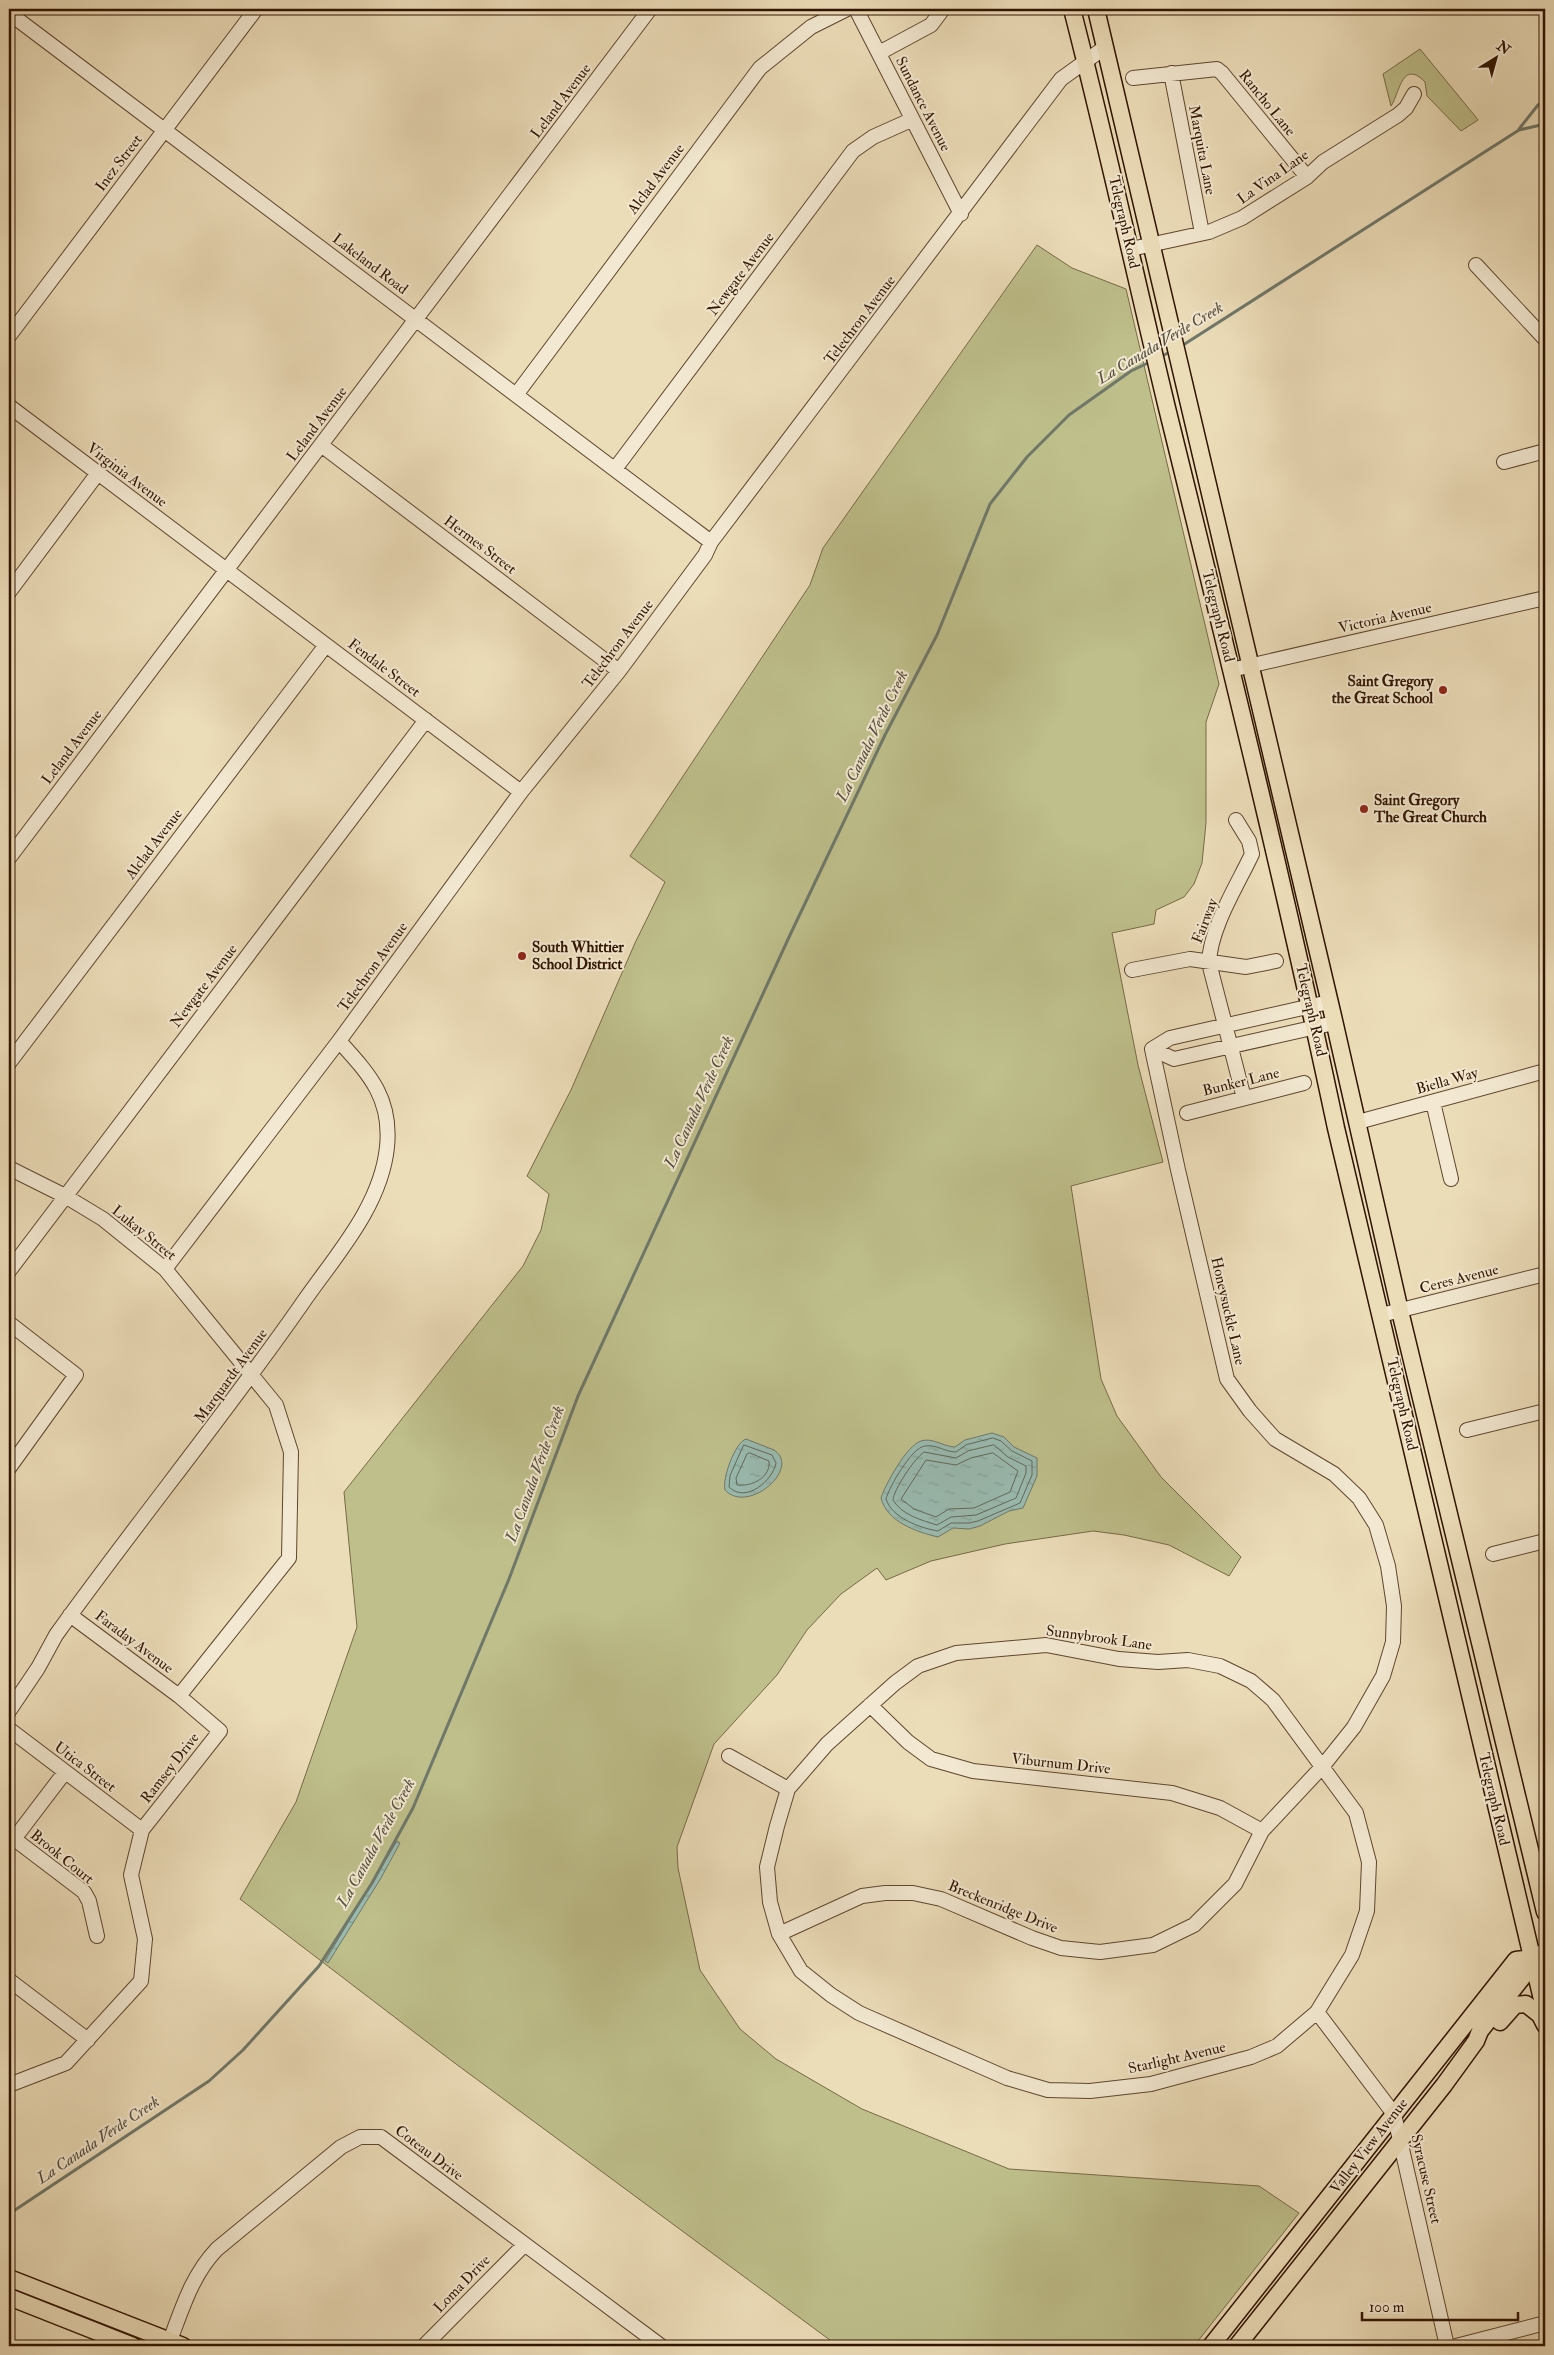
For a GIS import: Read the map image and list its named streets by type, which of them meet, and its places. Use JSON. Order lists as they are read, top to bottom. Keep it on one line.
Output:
{"streets":{"main road":["Telegraph Road","Valley View Avenue"],"street":["Leland Avenue","Rancho Lane","Sundance Avenue","Marquita Lane","Inez Street","La Vina Lane","Alclad Avenue","Lakeland Road","Newgate Avenue","Telechron Avenue","Virginia Avenue","Hermes Street","Victoria Avenue","Fendale Street","Fairway","Biella Way","Bunker Lane","Lukay Street","Ceres Avenue","Honeysuckle Lane","Marquardt Avenue","Sunnybrook Lane","Faraday Avenue","Viburnum Drive","Utica Street","Ramsey Drive","Brook Court","Breckenridge Drive","Starlight Avenue","Coteau Drive","Syracuse Street","Loma Drive"]},"crossings":[["Leland Avenue","Lakeland Road"],["Leland Avenue","Virginia Avenue"],["Leland Avenue","Hermes Street"],["Leland Avenue","Fendale Street"],["Rancho Lane","Marquita Lane"],["Rancho Lane","La Vina Lane"],["Sundance Avenue","Newgate Avenue"],["Sundance Avenue","Telechron Avenue"],["Marquita Lane","La Vina Lane"],["Inez Street","Lakeland Road"],["La Vina Lane","Telegraph Road"],["Alclad Avenue","Lakeland Road"],["Alclad Avenue","Fendale Street"],["Telegraph Road","Telechron Avenue"],["Telegraph Road","Victoria Avenue"],["Telegraph Road","Biella Way"],["Telegraph Road","Ceres Avenue"],["Telegraph Road","Valley View Avenue"],["Lakeland Road","Newgate Avenue"],["Lakeland Road","Telechron Avenue"],["Newgate Avenue","Fendale Street"],["Newgate Avenue","Lukay Street"],["Telechron Avenue","Hermes Street"],["Telechron Avenue","Fendale Street"],["Telechron Avenue","Lukay Street"],["Telechron Avenue","Marquardt Avenue"],["Virginia Avenue","Fendale Street"],["Fairway","Bunker Lane"],["Lukay Street","Marquardt Avenue"],["Honeysuckle Lane","Sunnybrook Lane"],["Honeysuckle Lane","Breckenridge Drive"],["Honeysuckle Lane","Starlight Avenue"],["Marquardt Avenue","Faraday Avenue"],["Sunnybrook Lane","Viburnum Drive"],["Sunnybrook Lane","Breckenridge Drive"],["Sunnybrook Lane","Starlight Avenue"],["Faraday Avenue","Ramsey Drive"],["Viburnum Drive","Breckenridge Drive"],["Utica Street","Ramsey Drive"],["Breckenridge Drive","Starlight Avenue"],["Starlight Avenue","Syracuse Street"],["Valley View Avenue","Syracuse Street"],["Coteau Drive","Loma Drive"]],"water":["La Canada Verde Creek"],"places":["Saint Gregory the Great School","Saint Gregory The Great Church","South Whittier School District"],"scale_bar":"100 m","north":"top right"}
